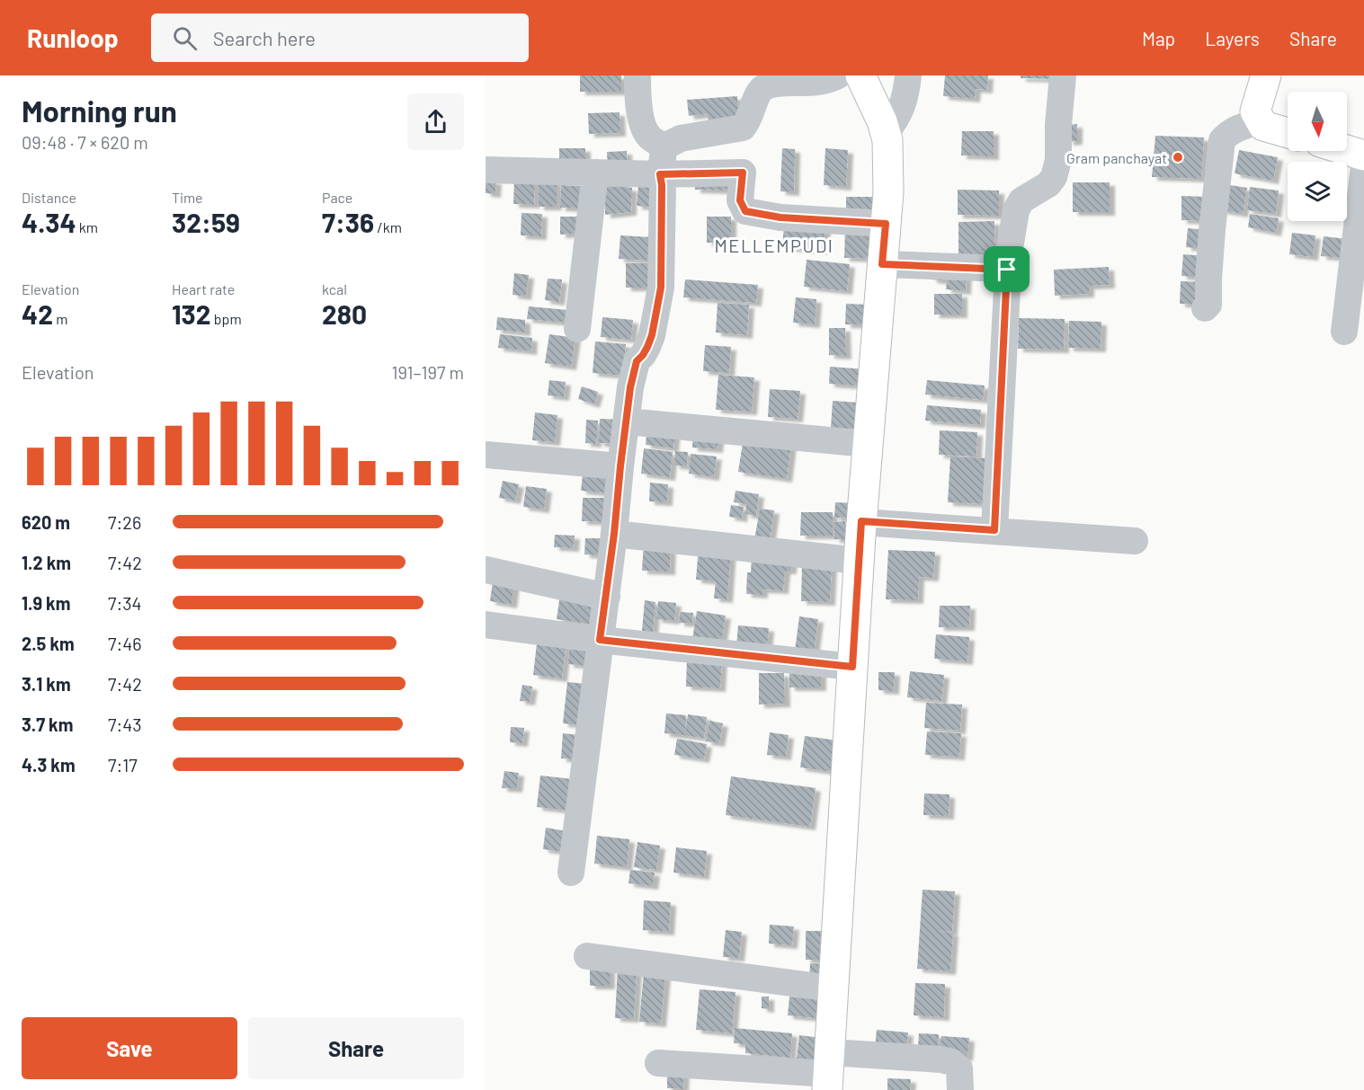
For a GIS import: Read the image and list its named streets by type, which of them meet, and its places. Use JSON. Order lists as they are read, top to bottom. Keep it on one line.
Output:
{"districts":["MELLEMPUDI"],"places":["Gram panchayat"],"north":"bottom","page":{"header":"Runloop","search":"Search here","nav":["Map","Layers","Share"],"heading":["Morning run","09:48 · 7 × 620 m"],"stats":[["Distance","4.34 km"],["Time","32:59"],["Pace","7:36 /km"],["Elevation","42 m"],["Heart rate","132 bpm"],["kcal","280"]],"chart":["Elevation","191–197 m"],"list":[{"name":"620 m","note":"7:26"},{"name":"1.2 km","note":"7:42"},{"name":"1.9 km","note":"7:34"},{"name":"2.5 km","note":"7:46"},{"name":"3.1 km","note":"7:42"},{"name":"3.7 km","note":"7:43"},{"name":"4.3 km","note":"7:17"}],"buttons":["Save","Share"]}}
